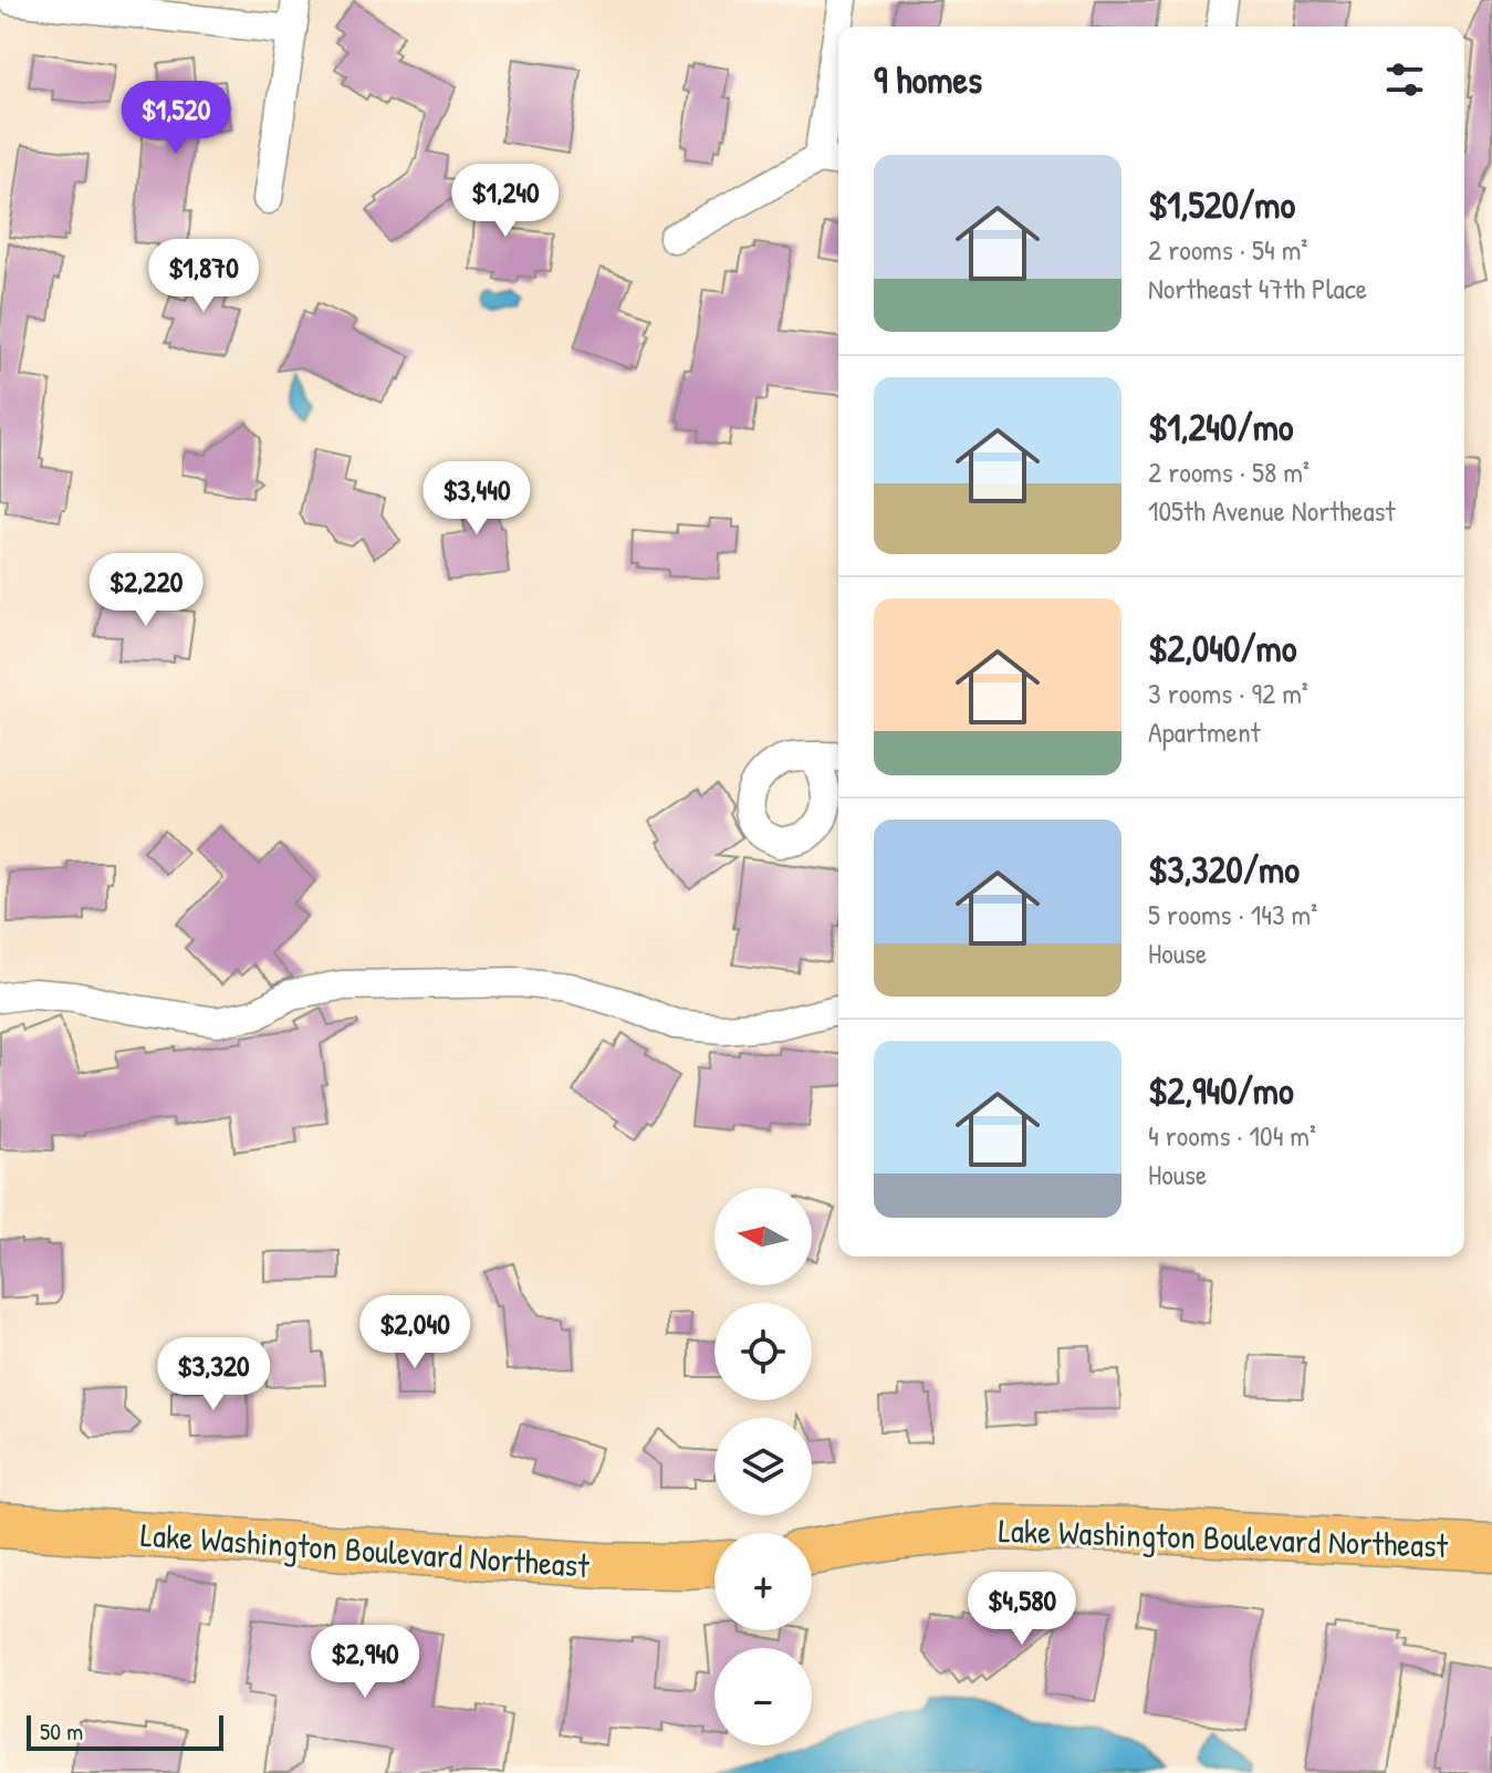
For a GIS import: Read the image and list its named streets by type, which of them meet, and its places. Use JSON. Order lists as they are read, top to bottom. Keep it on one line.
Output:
{"streets":{"main road":["Lake Washington Boulevard Northeast"]},"scale_bar":"50 m","north":"left","page":{"heading":"9 homes","price":["$1,520","$1,240","$1,870","$3,440","$2,220","$2,040","$3,320","$4,580","$2,940"],"list":[{"name":"$1,520/mo","note":"2 rooms · 54 m² · Northeast 47th Place"},{"name":"$1,240/mo","note":"2 rooms · 58 m² · 105th Avenue Northeast"},{"name":"$2,040/mo","note":"3 rooms · 92 m² · Apartment"},{"name":"$3,320/mo","note":"5 rooms · 143 m² · House"},{"name":"$2,940/mo","note":"4 rooms · 104 m² · House"}],"map_buttons":["+","−"],"scale":"50 m"}}
